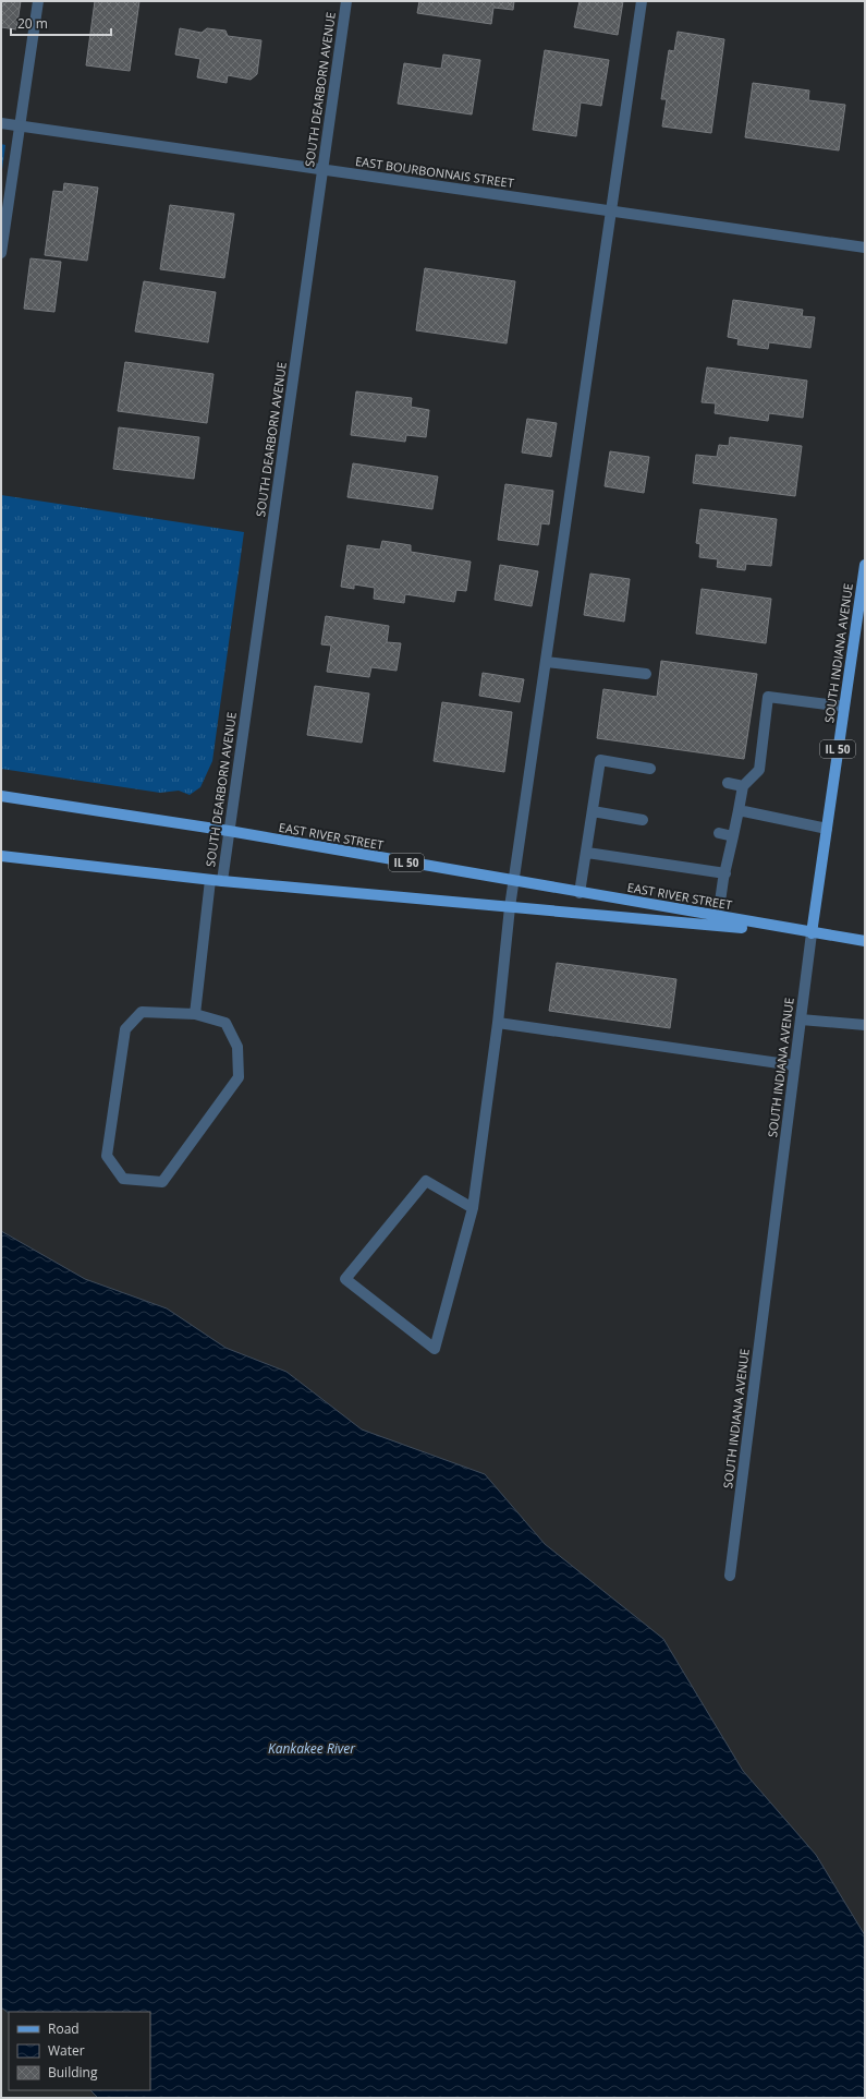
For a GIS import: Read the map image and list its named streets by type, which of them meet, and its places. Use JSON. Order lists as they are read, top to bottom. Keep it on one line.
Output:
{"streets":{"main road":["SOUTH INDIANA AVENUE","IL 50","EAST RIVER STREET"],"street":["SOUTH DEARBORN AVENUE","EAST BOURBONNAIS STREET"]},"crossings":[["SOUTH DEARBORN AVENUE","EAST BOURBONNAIS STREET"],["SOUTH DEARBORN AVENUE","EAST RIVER STREET"],["SOUTH INDIANA AVENUE","EAST RIVER STREET"]],"water":["Kankakee River"],"legend":["Road","Water","Building"],"scale_bar":"20 m"}
